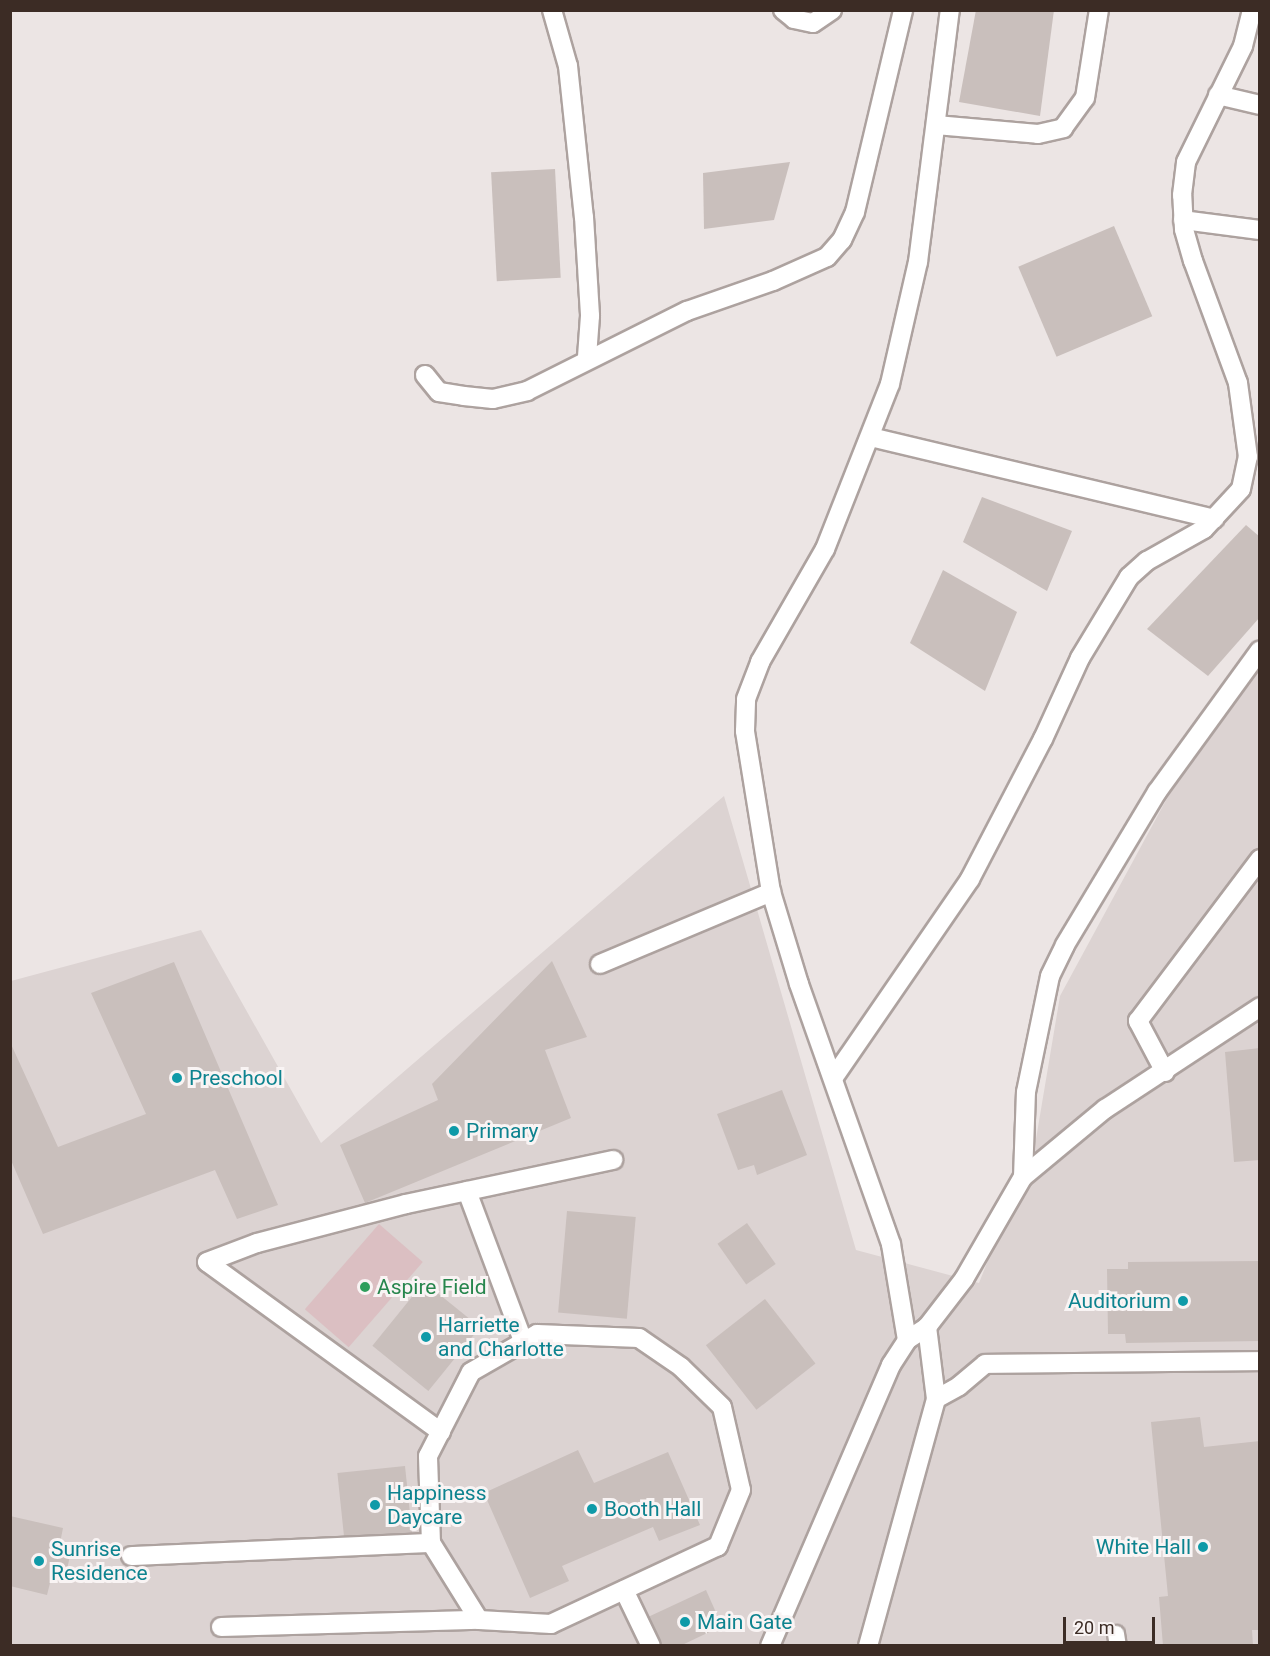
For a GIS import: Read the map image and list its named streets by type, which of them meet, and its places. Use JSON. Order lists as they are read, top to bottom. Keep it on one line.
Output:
{"places":["Preschool","Primary","Aspire Field","Auditorium","Harriette and Charlotte","Happiness Daycare","Booth Hall","White Hall","Sunrise Residence","Main Gate"],"scale_bar":"20 m"}
